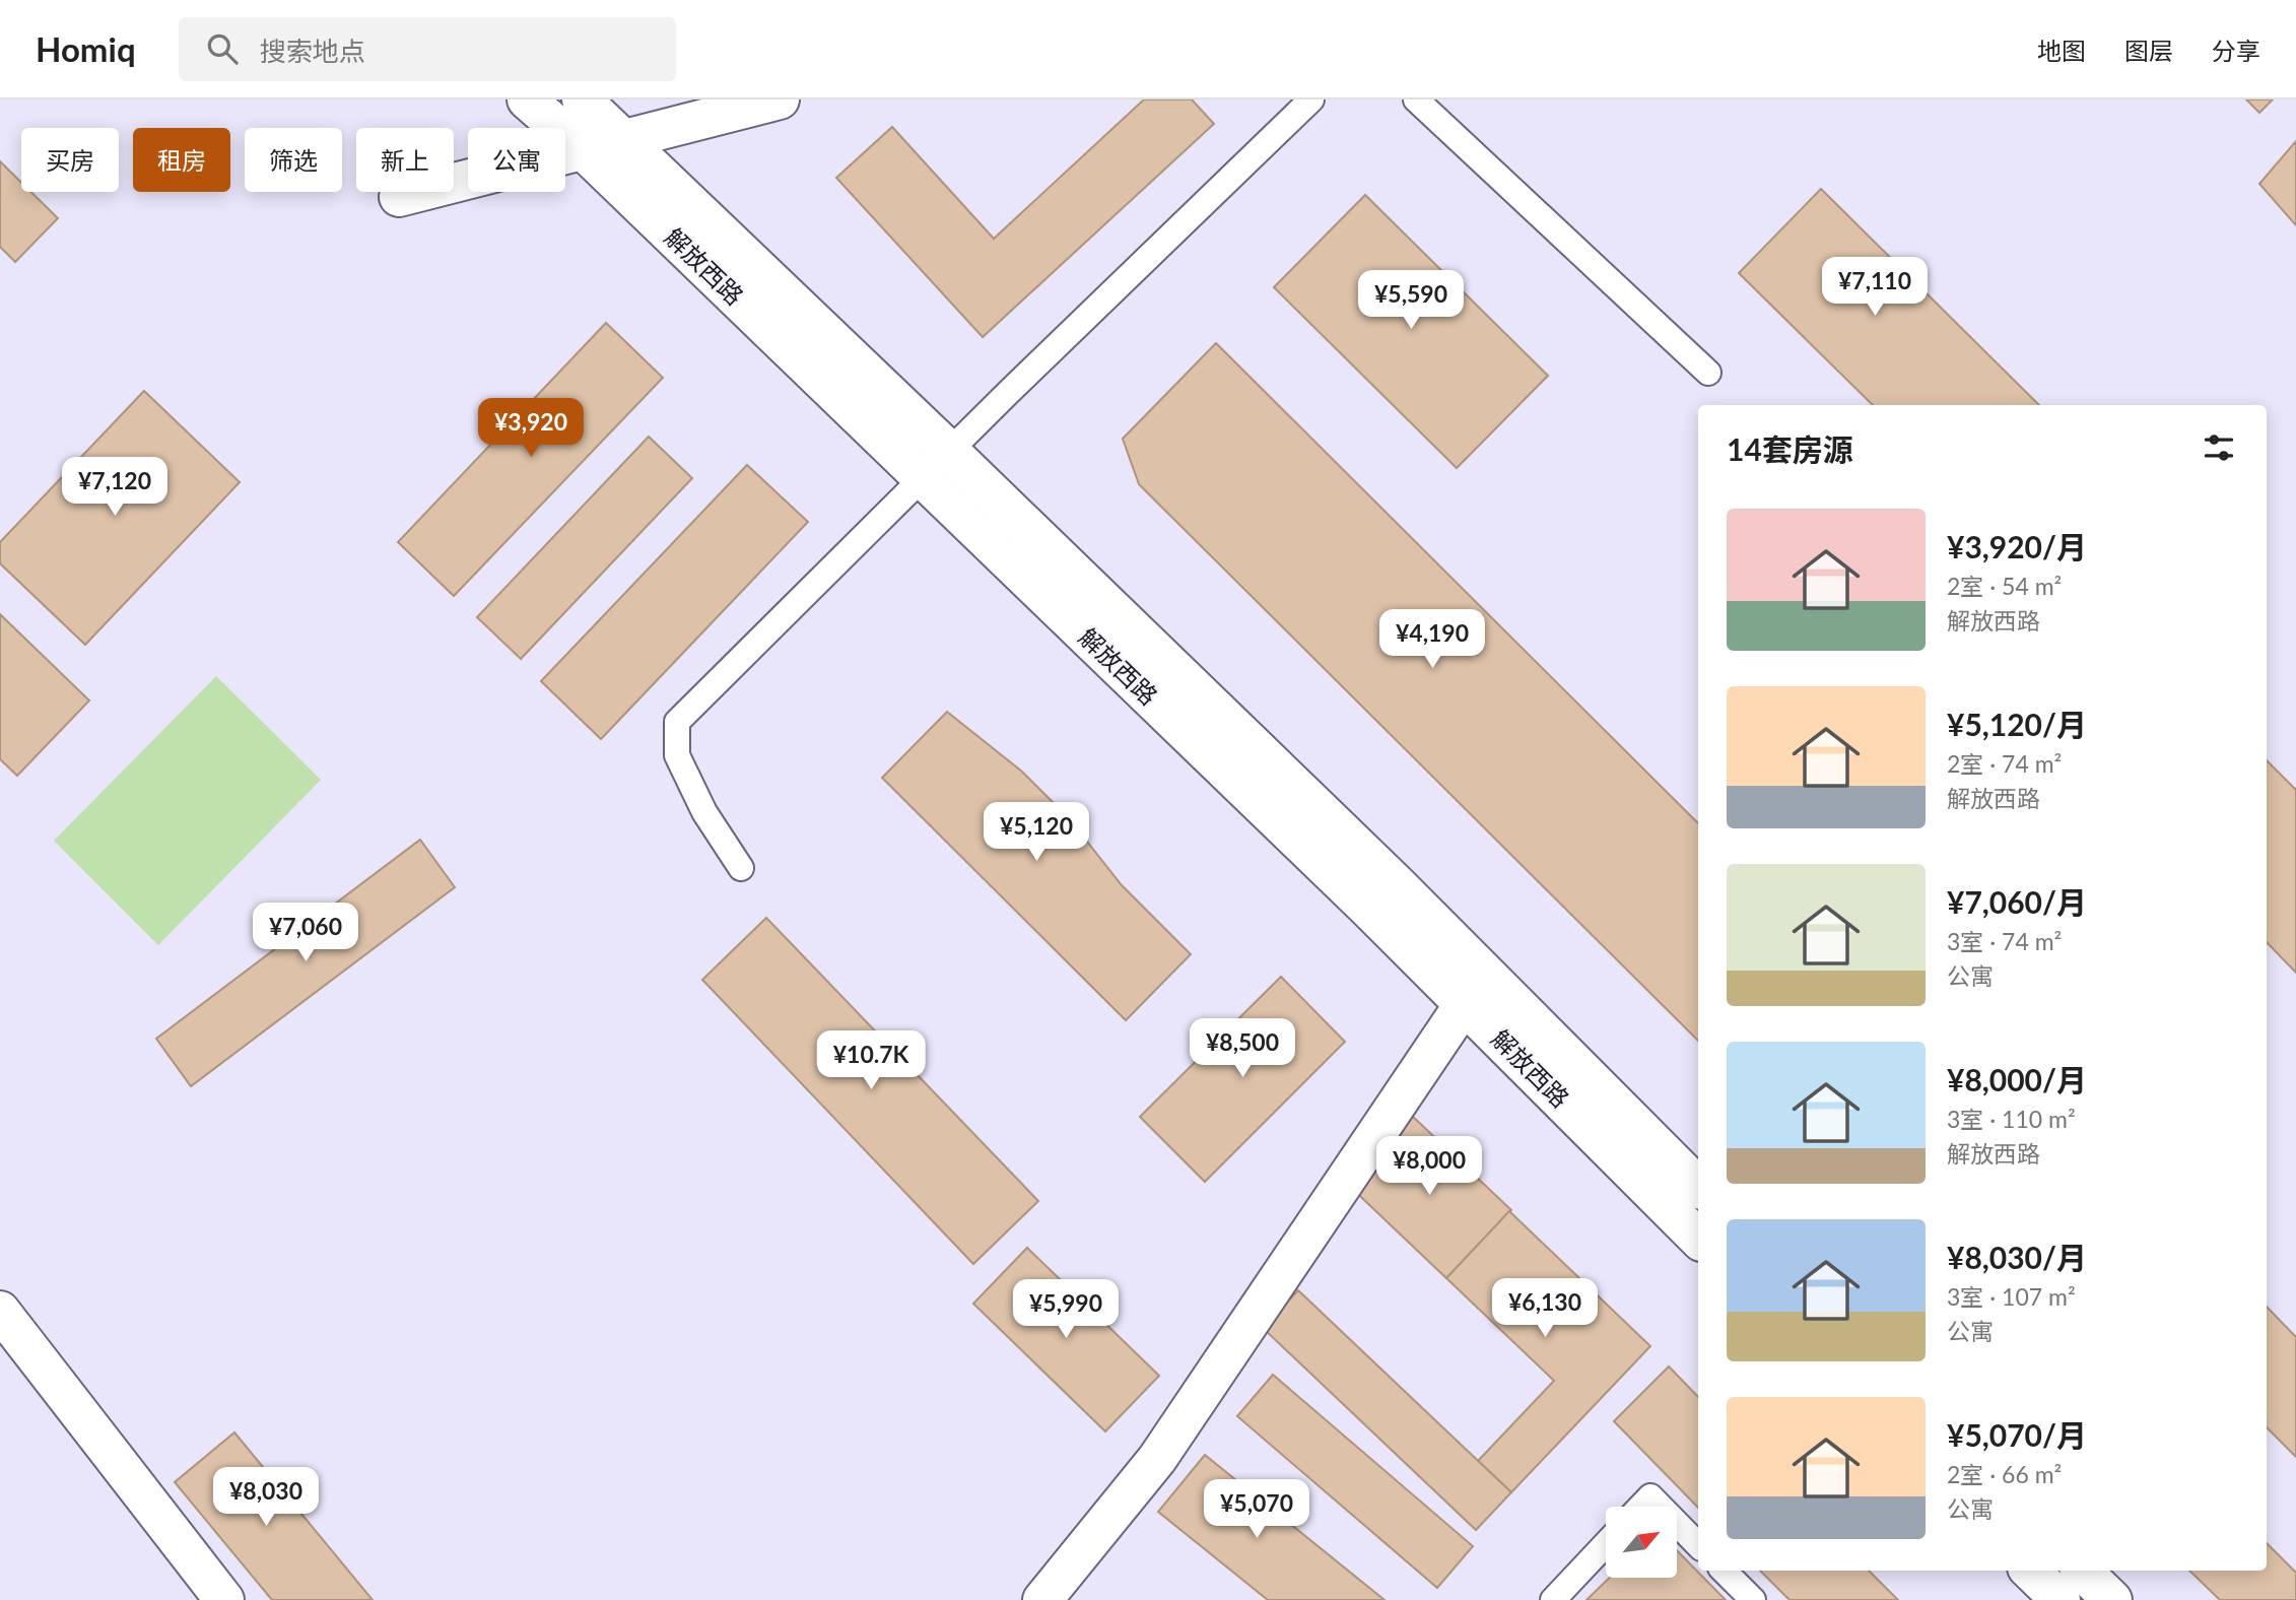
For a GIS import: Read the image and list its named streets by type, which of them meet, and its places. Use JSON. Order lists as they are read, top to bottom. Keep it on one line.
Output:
{"streets":{"street":["解放西路"]},"north":"top right","page":{"header":"Homiq","search":"搜索地点","nav":["地图","图层","分享"],"chip":["买房","租房","筛选","新上","公寓"],"price":["¥7,110","¥5,590","¥3,920","¥7,120","¥4,190","¥5,120","¥7,060","¥8,500","¥10.7K","¥8,000","¥6,130","¥5,990","¥8,030","¥5,070"],"heading":"14套房源","list":[{"name":"¥3,920/月","note":"2室 · 54 m² · 解放西路"},{"name":"¥5,120/月","note":"2室 · 74 m² · 解放西路"},{"name":"¥7,060/月","note":"3室 · 74 m² · 公寓"},{"name":"¥8,000/月","note":"3室 · 110 m² · 解放西路"},{"name":"¥8,030/月","note":"3室 · 107 m² · 公寓"},{"name":"¥5,070/月","note":"2室 · 66 m² · 公寓"}]}}
